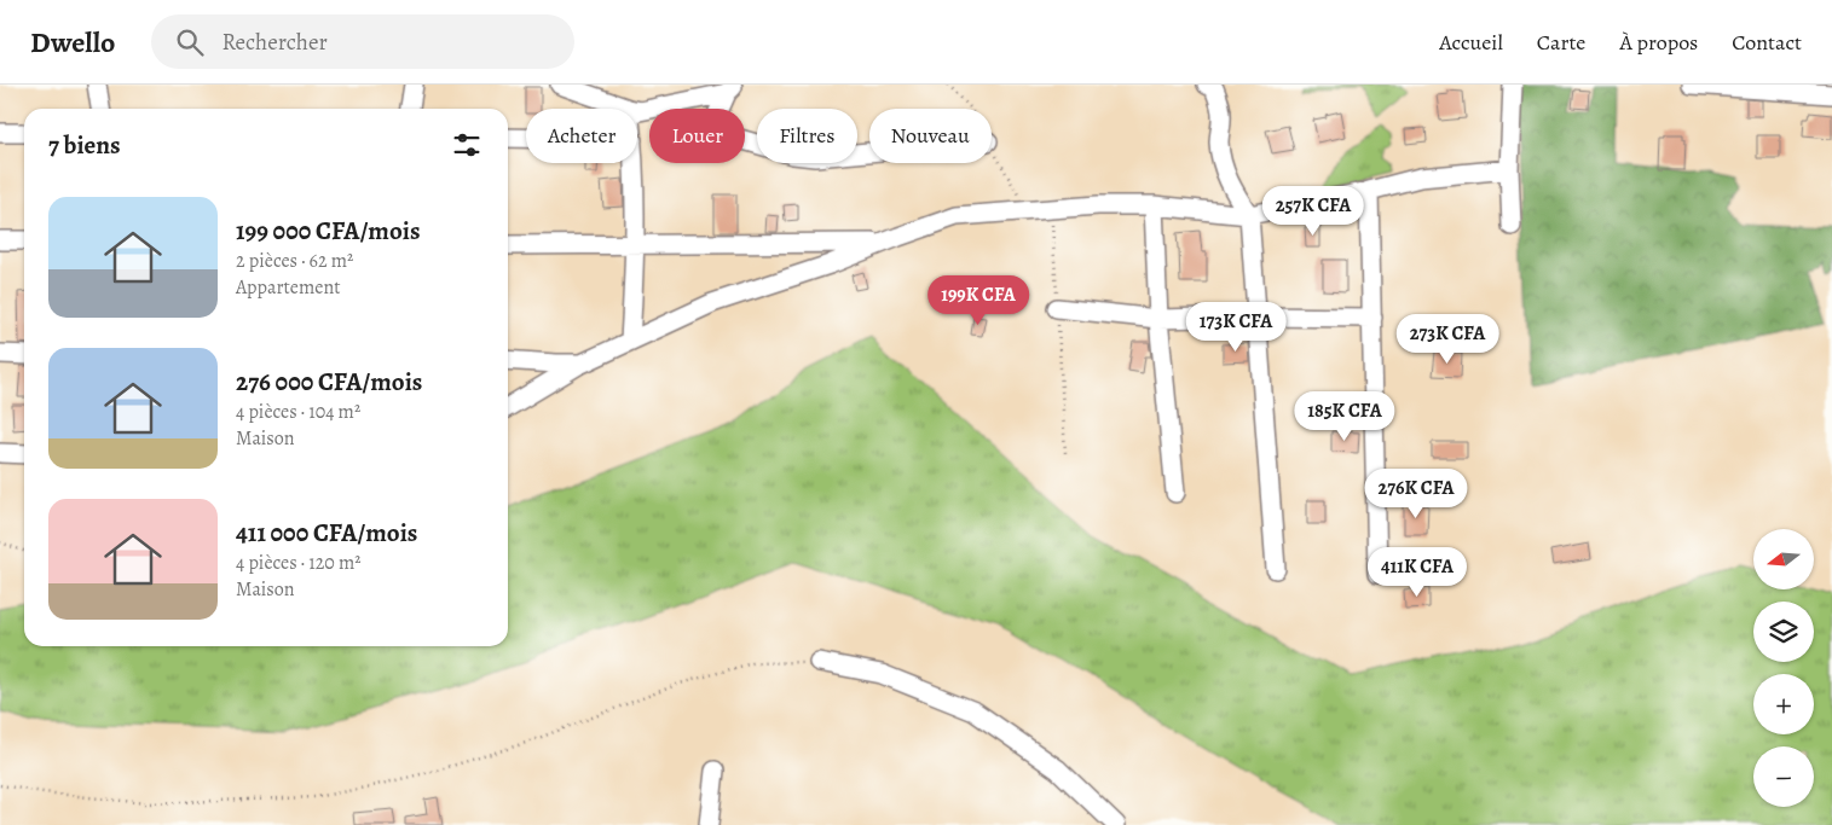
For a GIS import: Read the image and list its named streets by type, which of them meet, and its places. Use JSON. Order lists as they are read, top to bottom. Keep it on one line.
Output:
{"north":"left","page":{"header":"Dwello","search":"Rechercher","nav":["Accueil","Carte","À propos","Contact"],"chip":["Acheter","Louer","Filtres","Nouveau"],"heading":"7 biens","list":[{"name":"199 000 CFA/mois","note":"2 pièces · 62 m² · Appartement"},{"name":"276 000 CFA/mois","note":"4 pièces · 104 m² · Maison"},{"name":"411 000 CFA/mois","note":"4 pièces · 120 m² · Maison"}],"price":["257K CFA","199K CFA","173K CFA","273K CFA","185K CFA","276K CFA","411K CFA"],"map_buttons":["+","−"]}}
